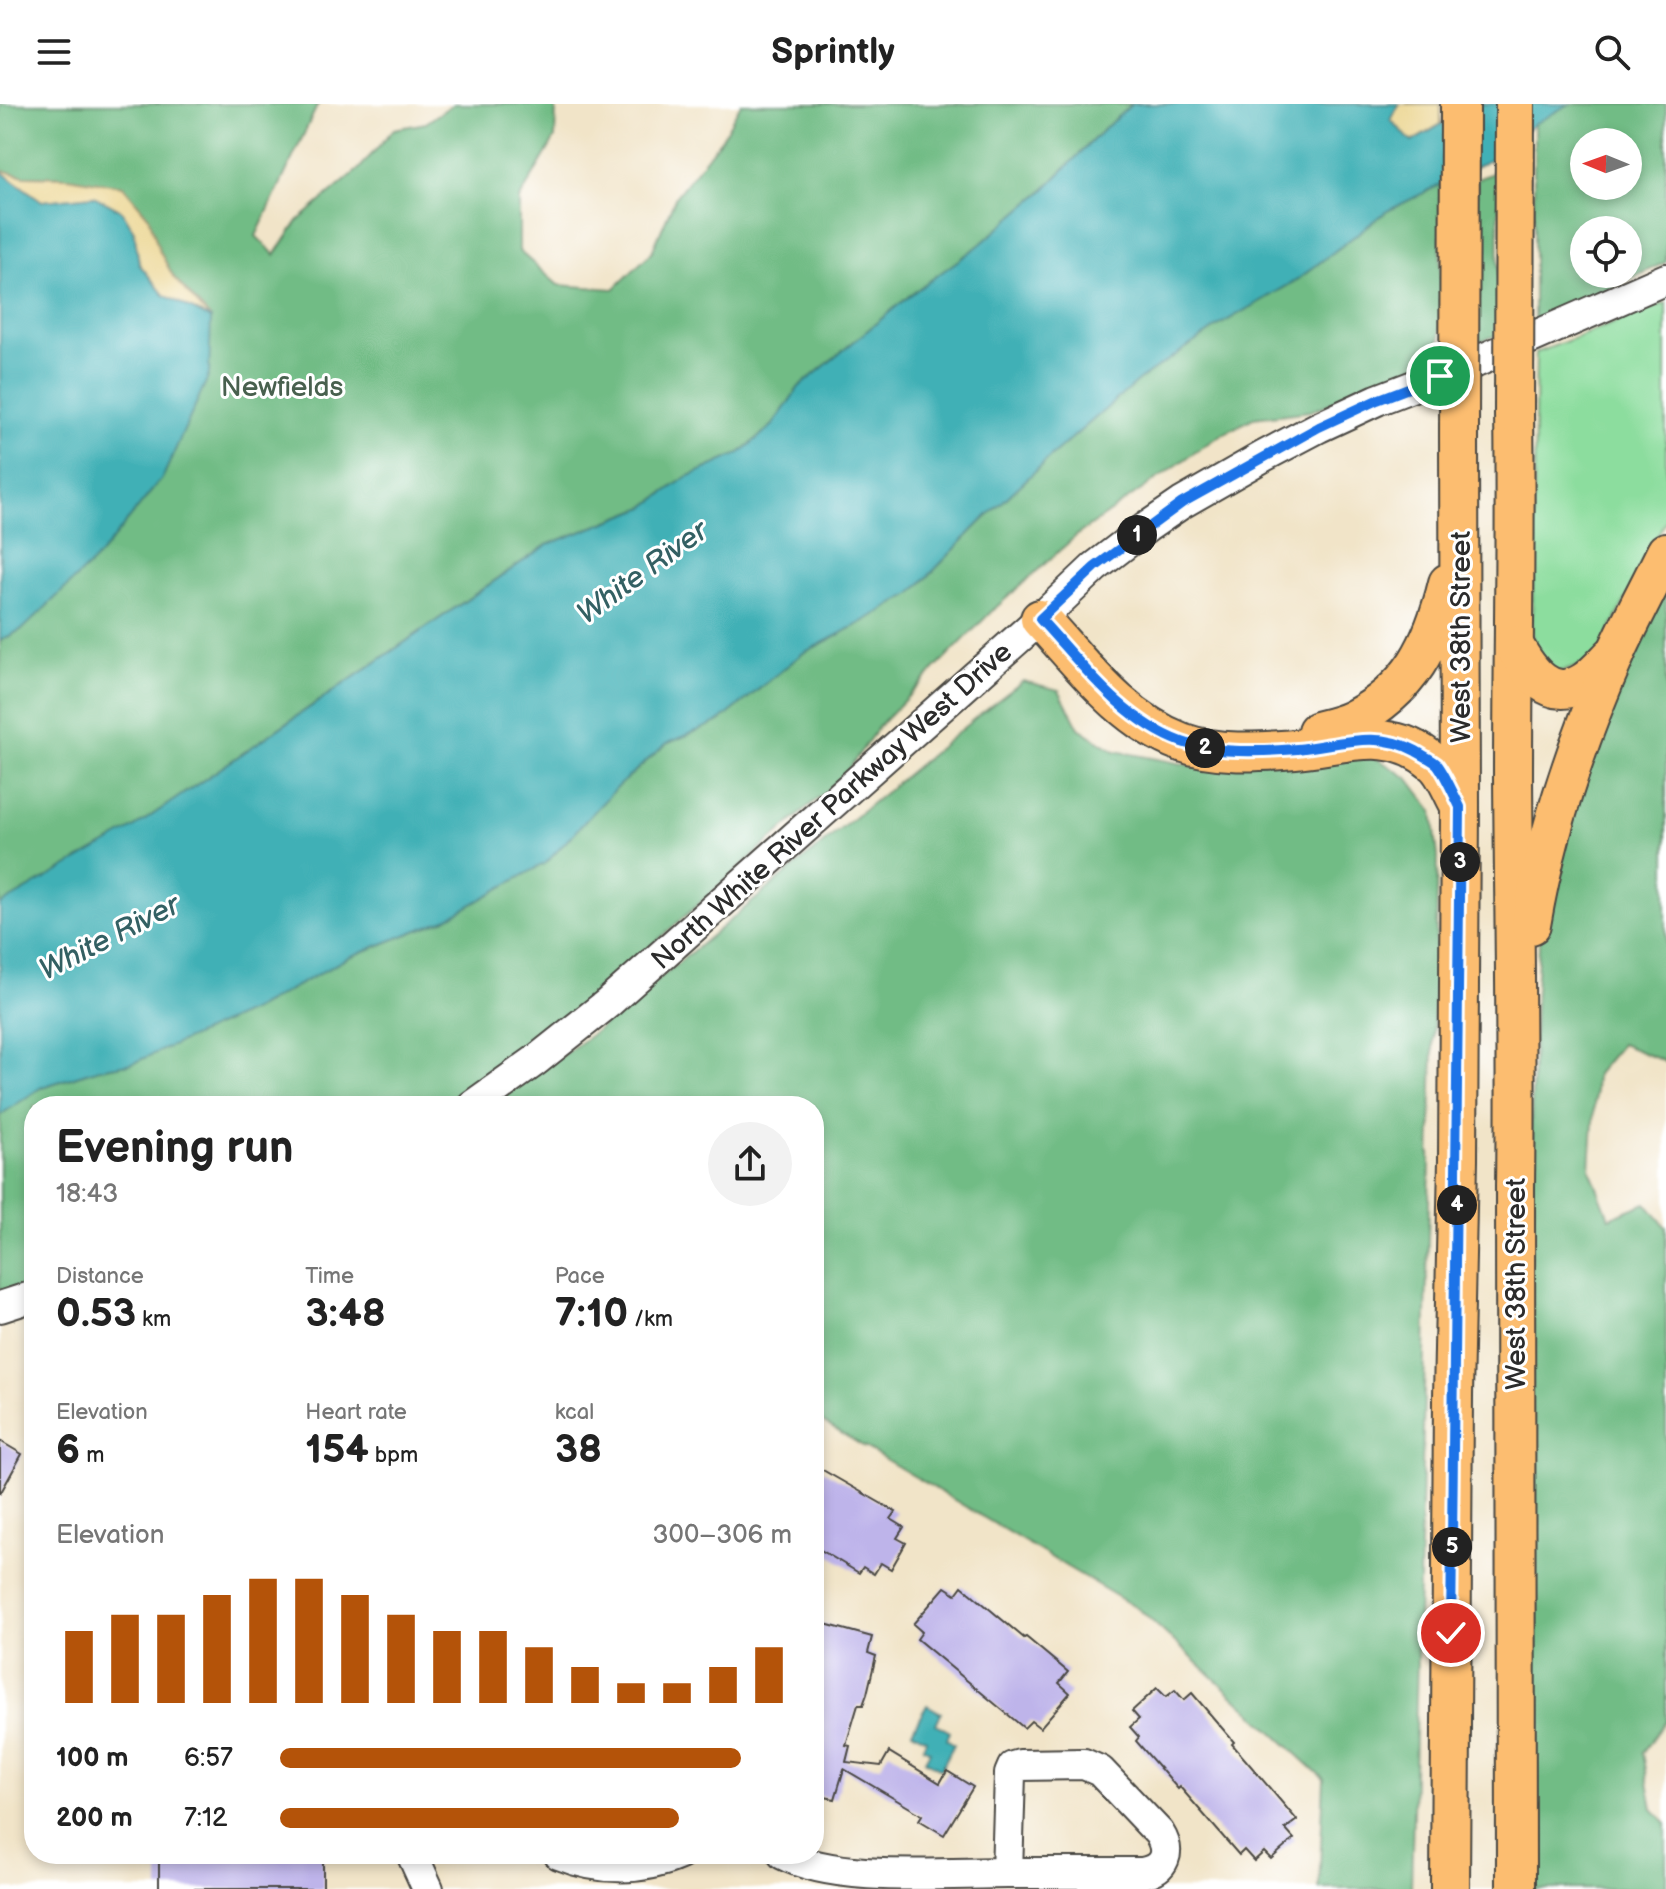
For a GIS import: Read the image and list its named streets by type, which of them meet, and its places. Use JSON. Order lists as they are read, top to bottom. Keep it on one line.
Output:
{"streets":{"main road":["West 38th Street"],"street":["North White River Parkway West Drive"]},"water":["White River"],"parks":["Newfields"],"north":"left","page":{"header":"Sprintly","pins":["1","2","3","4","5"],"heading":["Evening run","18:43"],"stats":[["Distance","0.53 km"],["Time","3:48"],["Pace","7:10 /km"],["Elevation","6 m"],["Heart rate","154 bpm"],["kcal","38"]],"chart":["Elevation","300–306 m"],"list":[{"name":"100 m","note":"6:57"},{"name":"200 m","note":"7:12"}]}}
